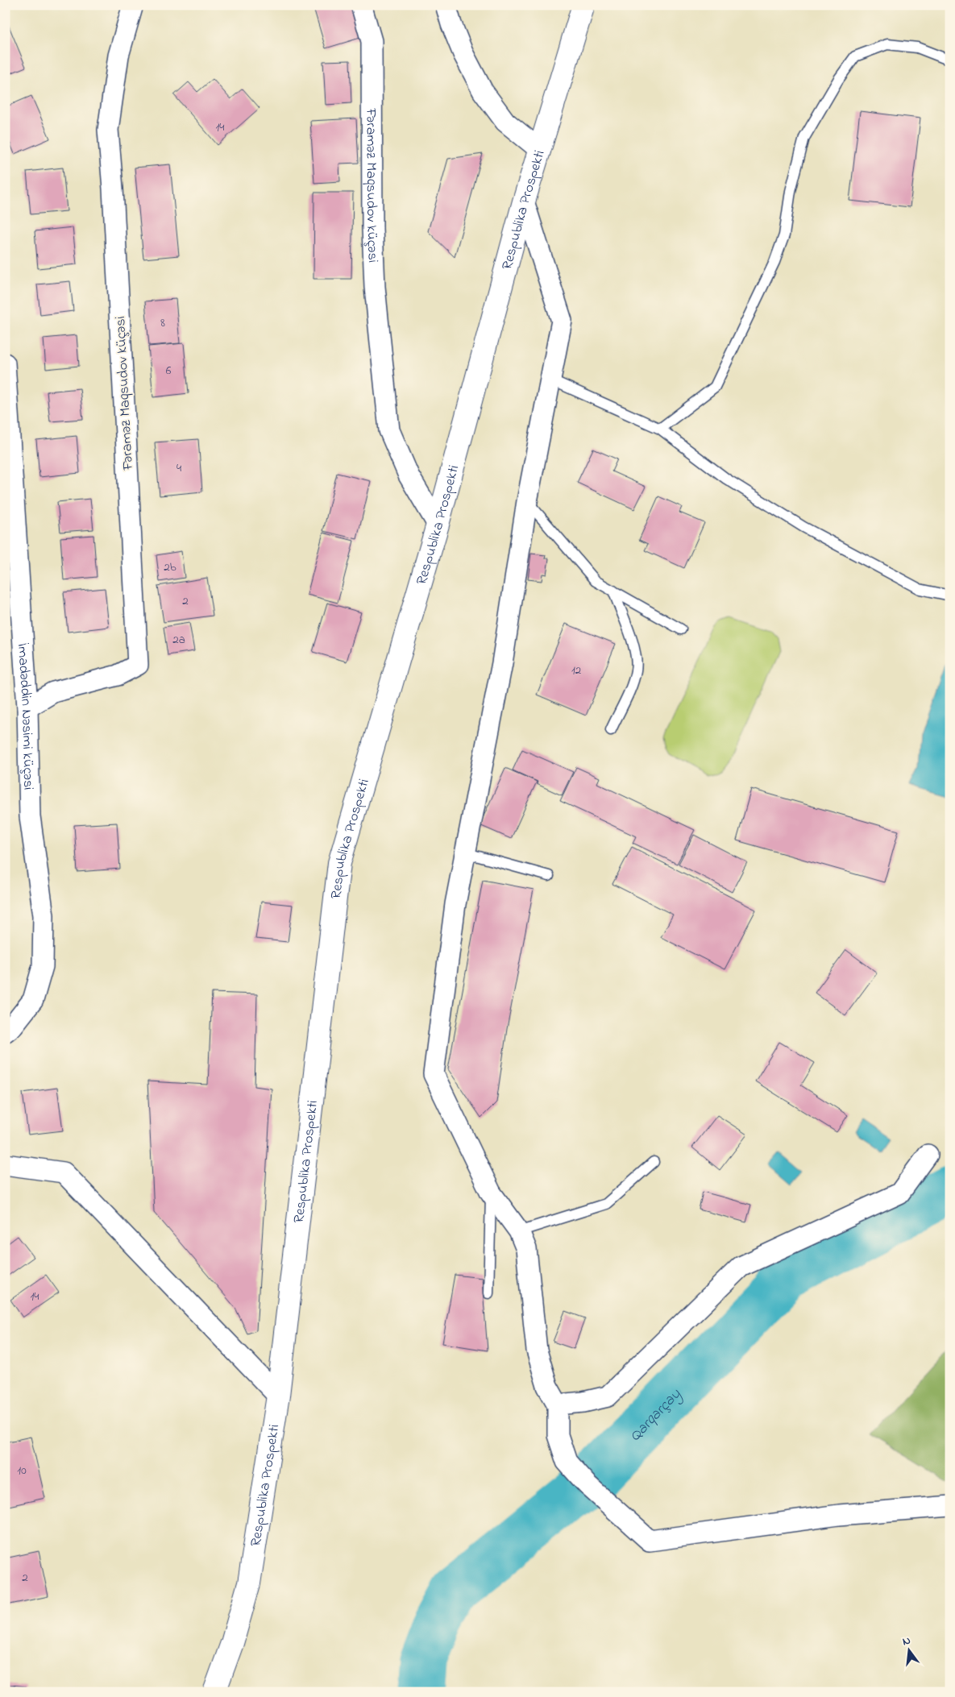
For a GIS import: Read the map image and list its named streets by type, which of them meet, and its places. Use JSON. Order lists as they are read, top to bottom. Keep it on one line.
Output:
{"streets":{"main road":["Respublika Prospekti"],"street":["Fəraməz Maqsudov küçəsi","İmadəddin Nəsimi küçəsi"]},"crossings":[["Fəraməz Maqsudov küçəsi","Respublika Prospekti"],["Fəraməz Maqsudov küçəsi","İmadəddin Nəsimi küçəsi"]],"water":["Qarqarçay"],"house_numbers":["14","8","6","4","2b","2","2a","12","14","10","2"],"north":"top"}
